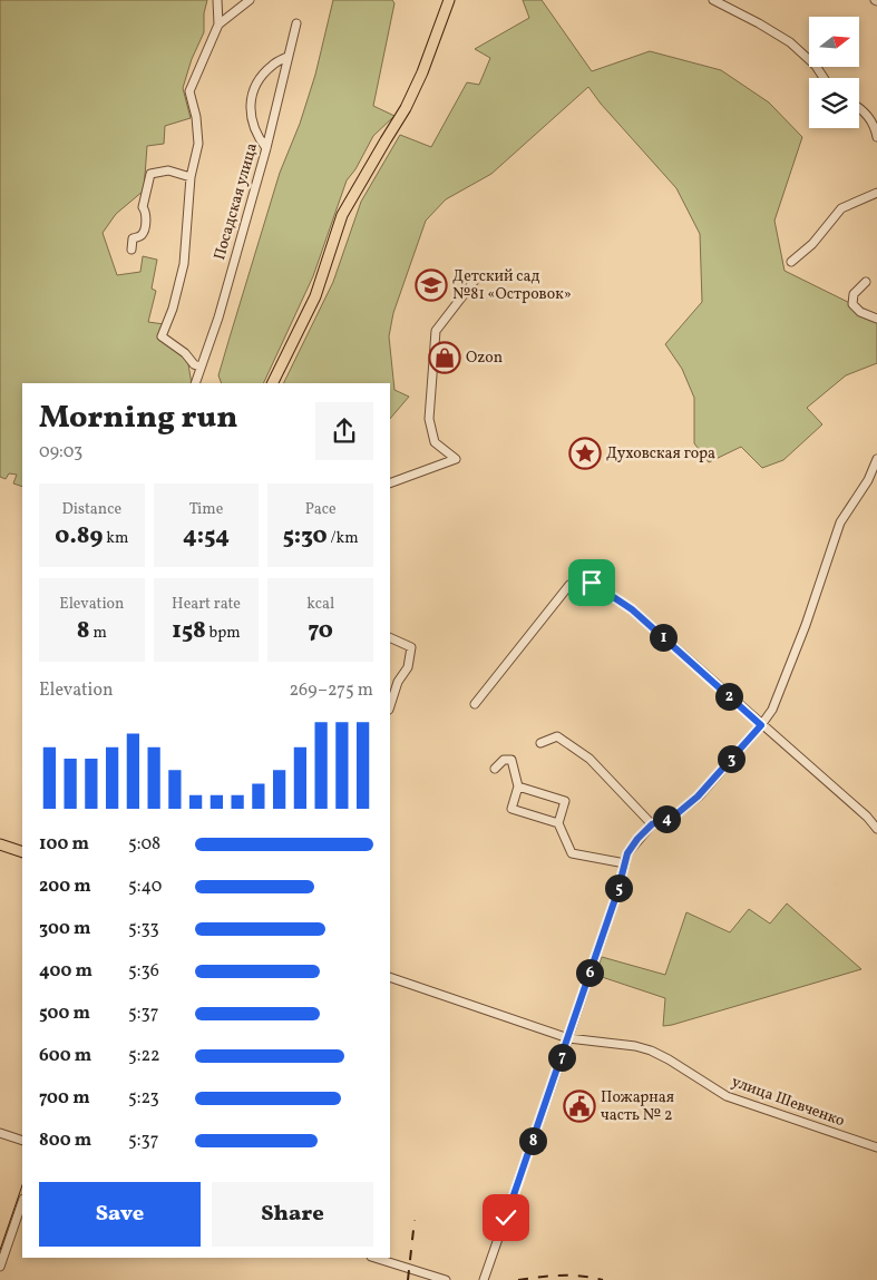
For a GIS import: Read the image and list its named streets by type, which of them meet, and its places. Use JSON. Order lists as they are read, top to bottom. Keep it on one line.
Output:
{"streets":{"street":["Посадская улица","улица Шевченко"]},"places":{"school or university":["Детский сад №81 «Островок»"],"shop":["Ozon"],"place":["Духовская гора"],"public building":["Пожарная часть № 2"]},"north":"right","page":{"heading":["Morning run","09:03"],"stats":[["Distance","0.89 km"],["Time","4:54"],["Pace","5:30 /km"],["Elevation","8 m"],["Heart rate","158 bpm"],["kcal","70"]],"pins":["1","2","3","4","5","6","7","8"],"chart":["Elevation","269–275 m"],"list":[{"name":"100 m","note":"5:08"},{"name":"200 m","note":"5:40"},{"name":"300 m","note":"5:33"},{"name":"400 m","note":"5:36"},{"name":"500 m","note":"5:37"},{"name":"600 m","note":"5:22"},{"name":"700 m","note":"5:23"},{"name":"800 m","note":"5:37"}],"buttons":["Save","Share"]}}
